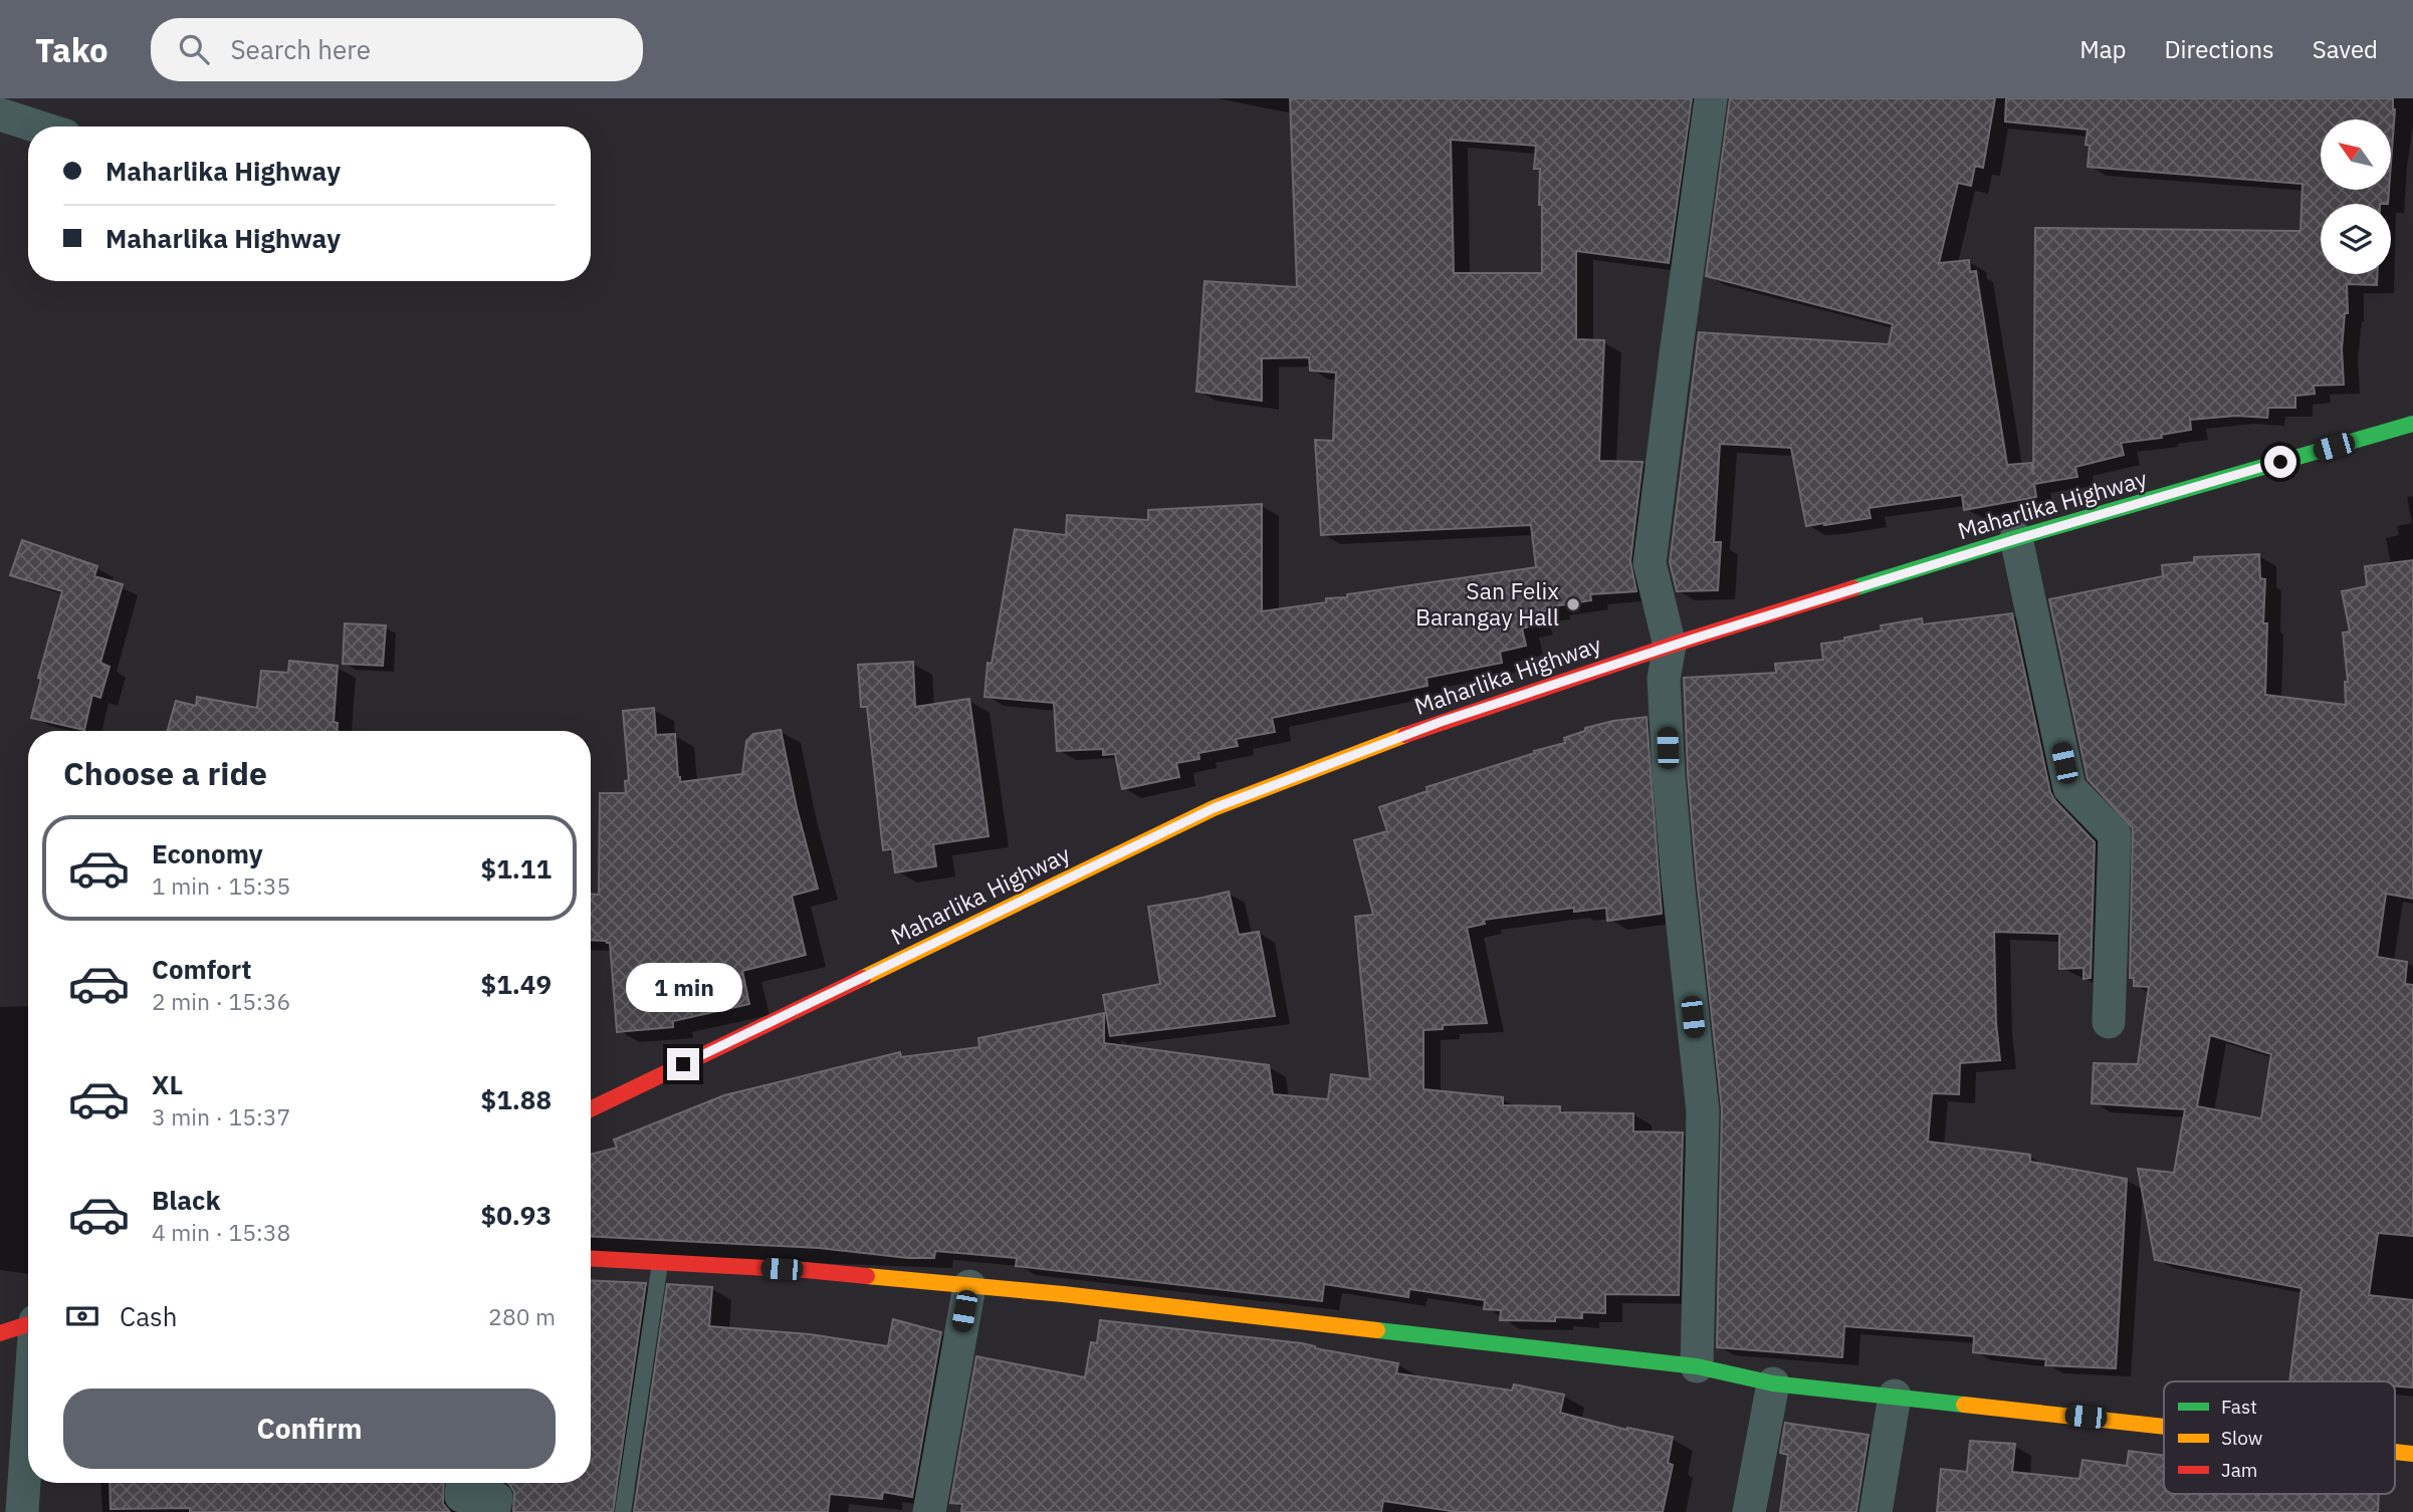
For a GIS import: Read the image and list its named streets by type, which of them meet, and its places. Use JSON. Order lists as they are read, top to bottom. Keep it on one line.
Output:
{"streets":{"main road":["Maharlika Highway"]},"places":["San Felix Barangay Hall"],"legend":["Fast","Slow","Jam"],"north":"top left","page":{"header":"Tako","search":"Search here","nav":["Map","Directions","Saved"],"banner":["Maharlika Highway","Maharlika Highway"],"heading":"Choose a ride","list":[{"name":"Economy","note":"1 min · 15:35","value":"$1.11"},{"name":"Comfort","note":"2 min · 15:36","value":"$1.49"},{"name":"XL","note":"3 min · 15:37","value":"$1.88"},{"name":"Black","note":"4 min · 15:38","value":"$0.93"}],"bubble":"1 min","pay":["Cash","280 m"],"buttons":"Confirm"}}
